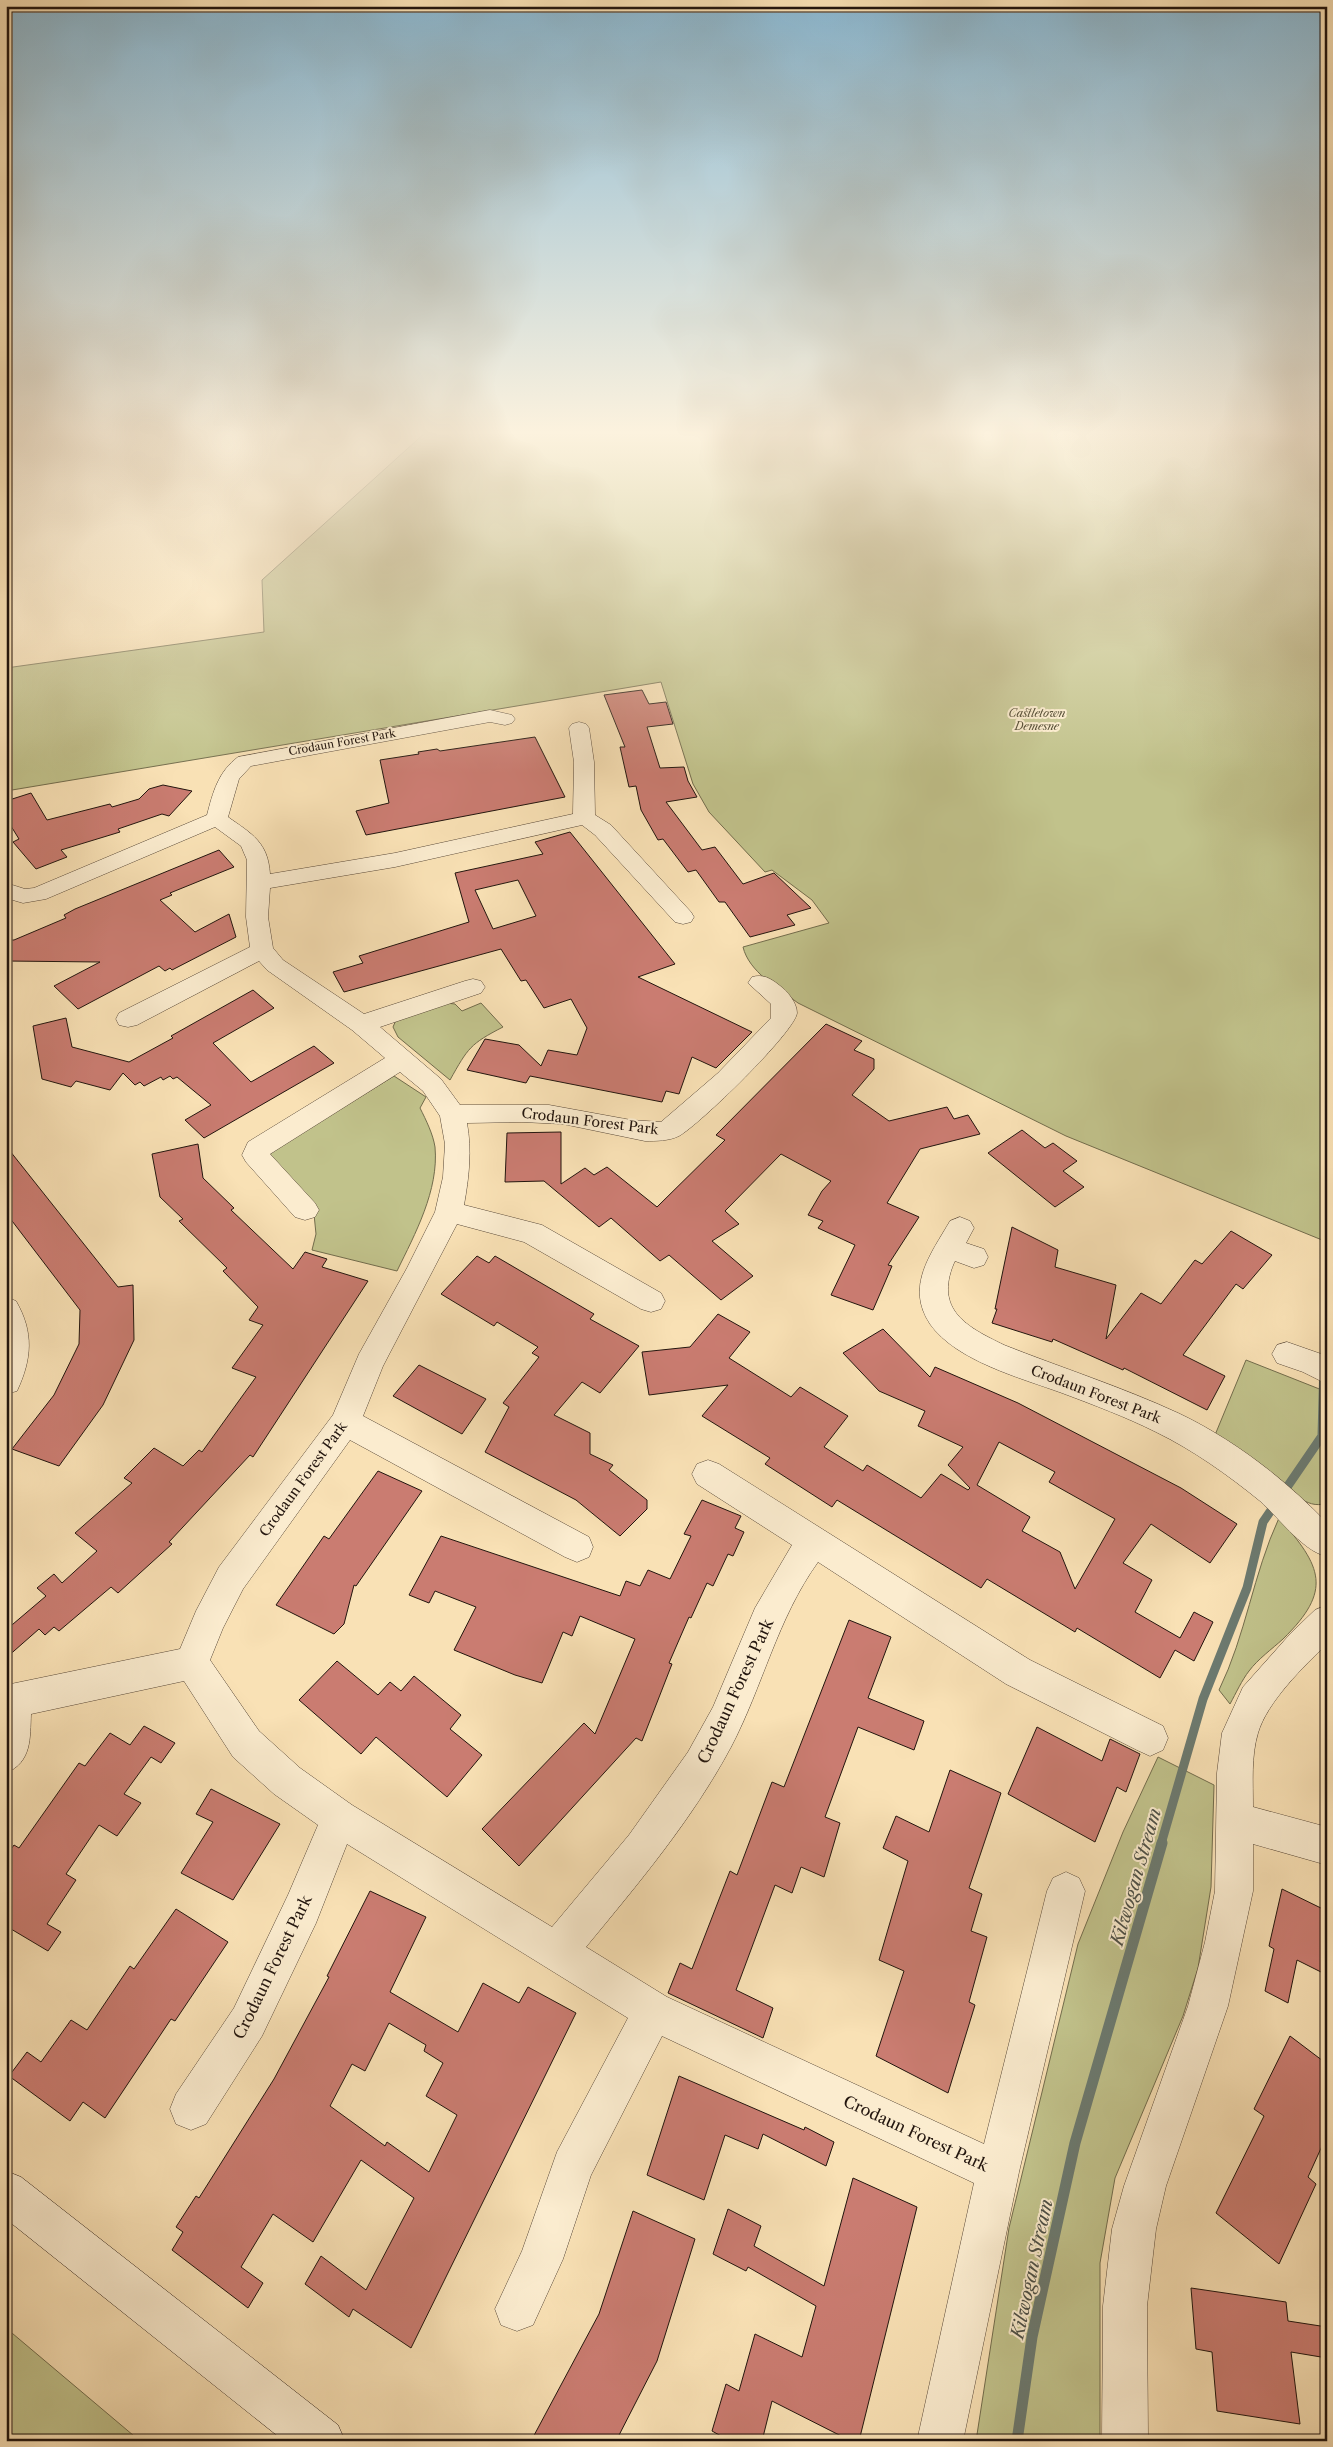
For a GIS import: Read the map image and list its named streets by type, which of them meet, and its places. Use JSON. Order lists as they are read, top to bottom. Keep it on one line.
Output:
{"streets":{"street":["Crodaun Forest Park"]},"water":["Kilwogan Stream"],"parks":["Castletown Demesne"]}
